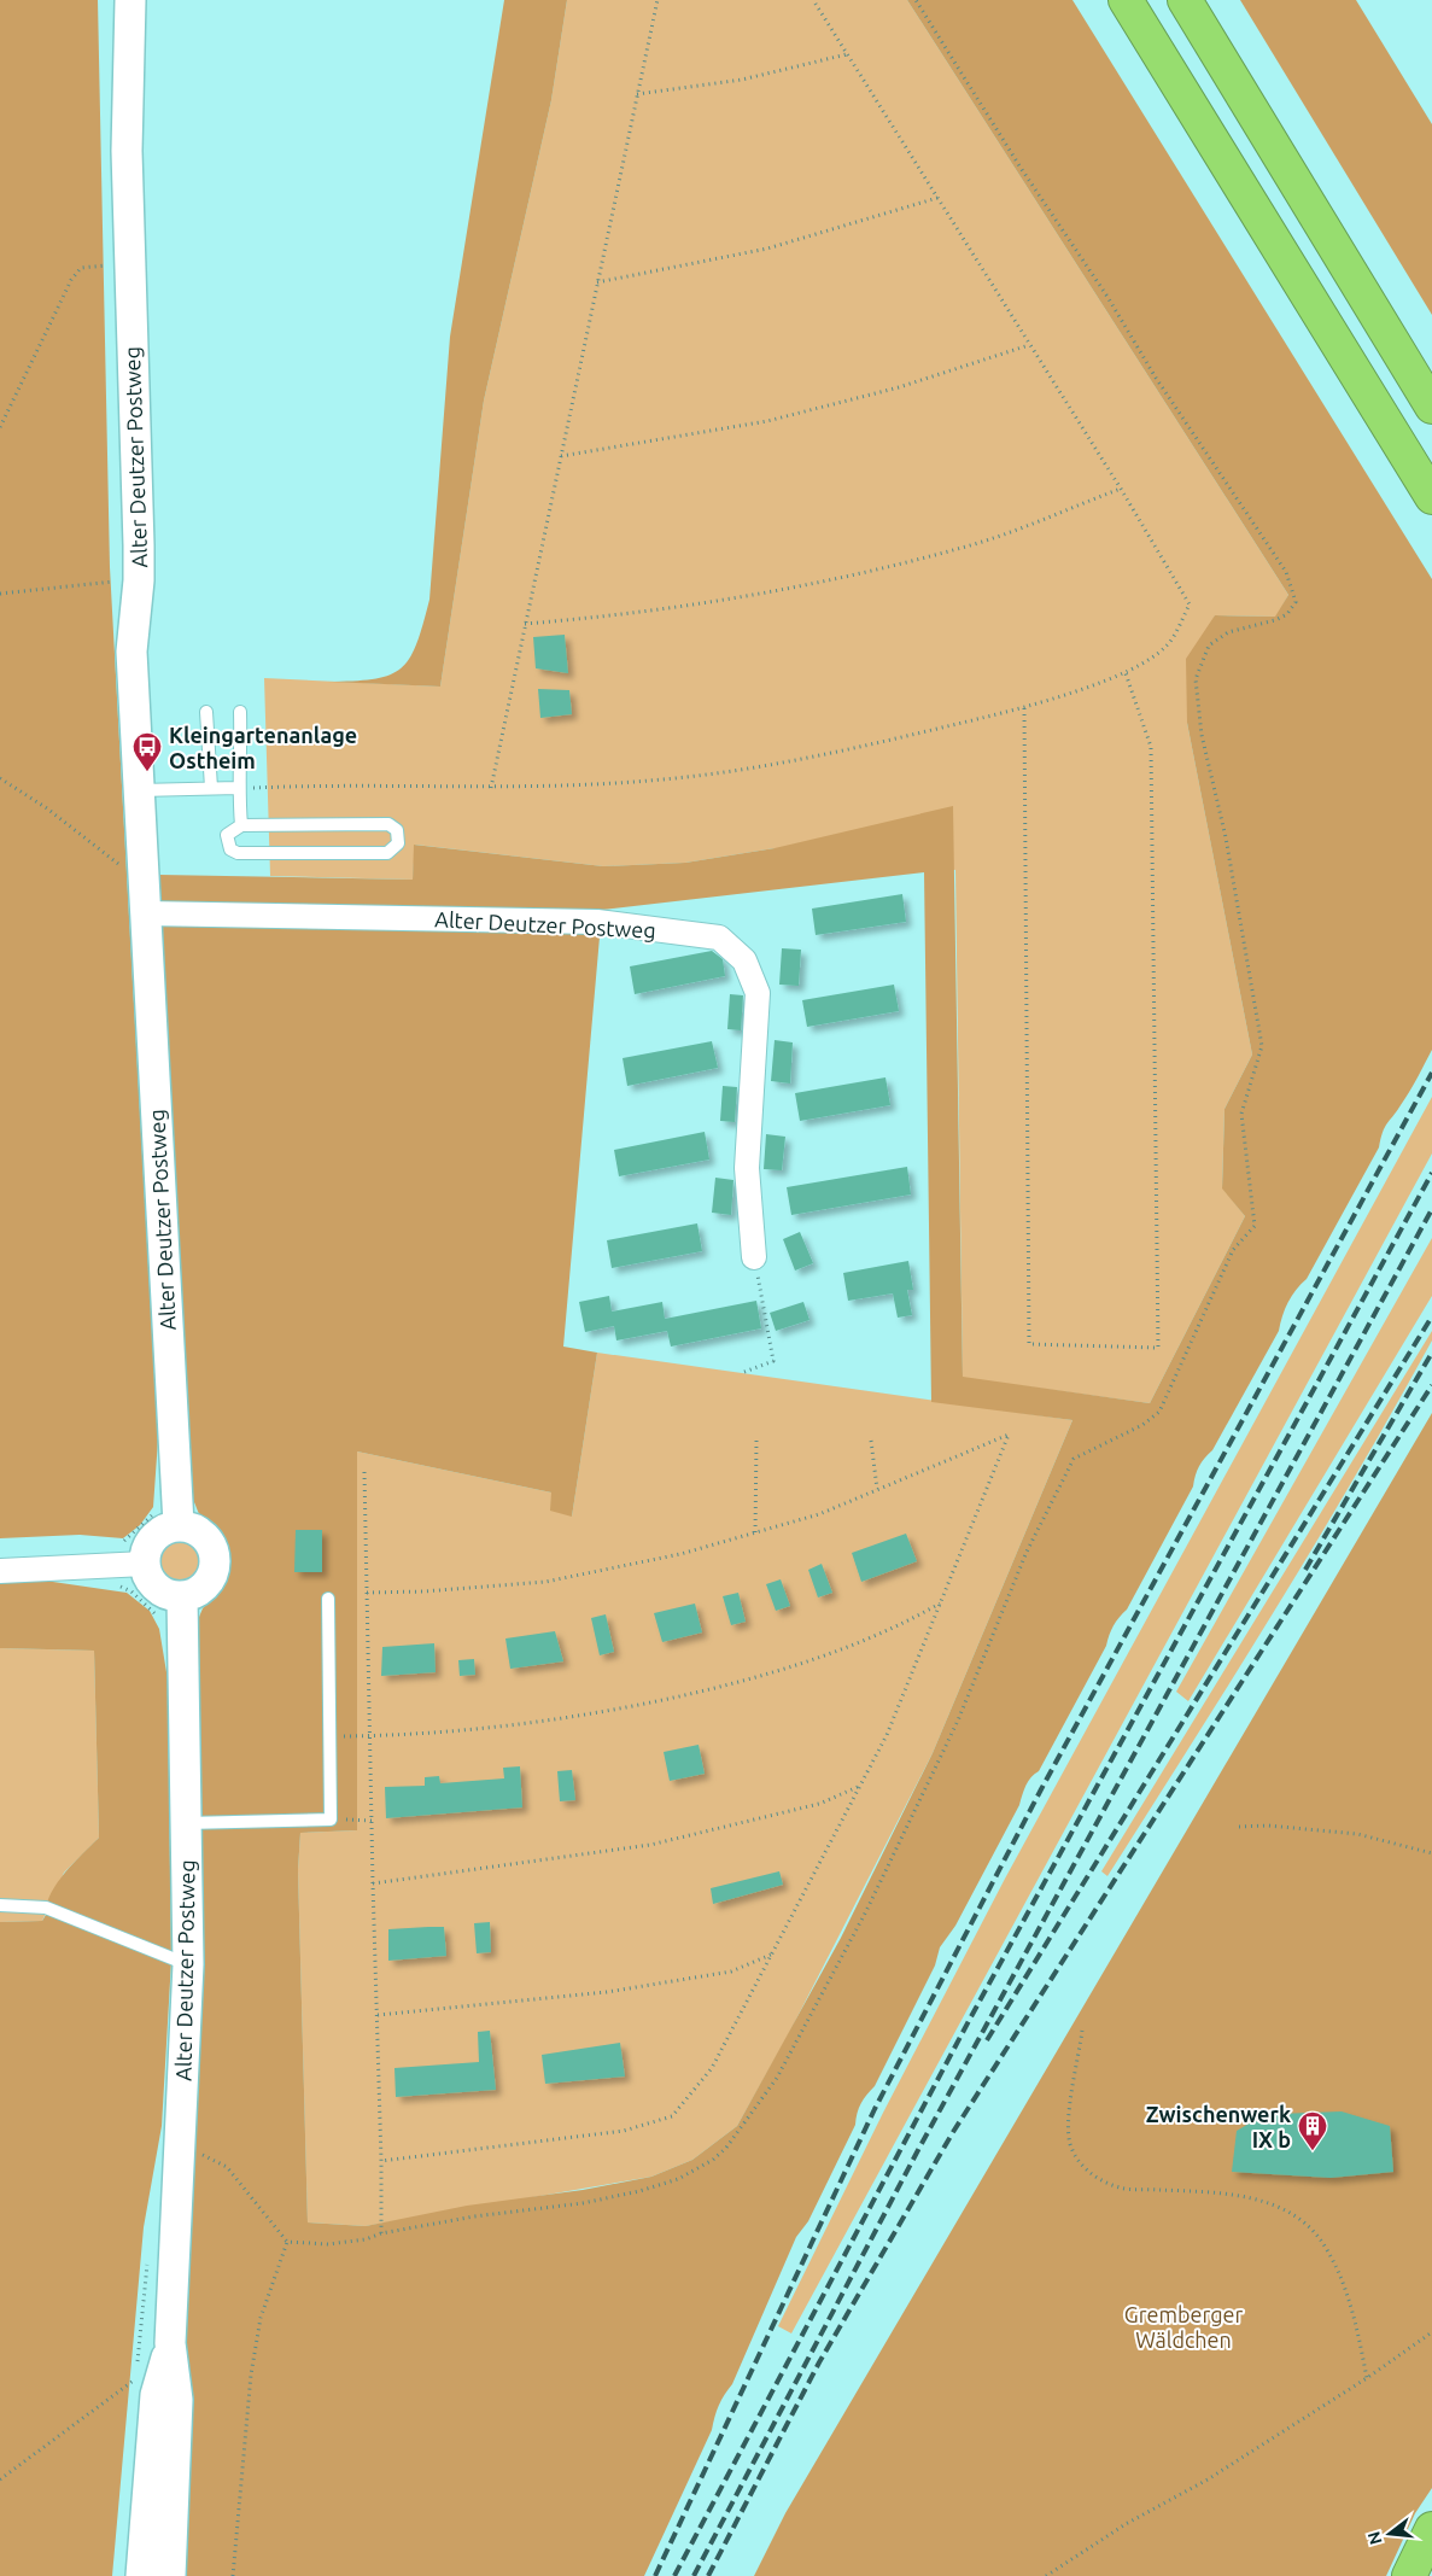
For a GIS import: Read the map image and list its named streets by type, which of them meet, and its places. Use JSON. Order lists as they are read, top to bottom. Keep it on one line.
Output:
{"streets":{"street":["Alter Deutzer Postweg"]},"parks":["Gremberger Wäldchen"],"places":{"bus stop":["Kleingartenanlage Ostheim"],"building":["Zwischenwerk IX b"]},"north":"left"}
